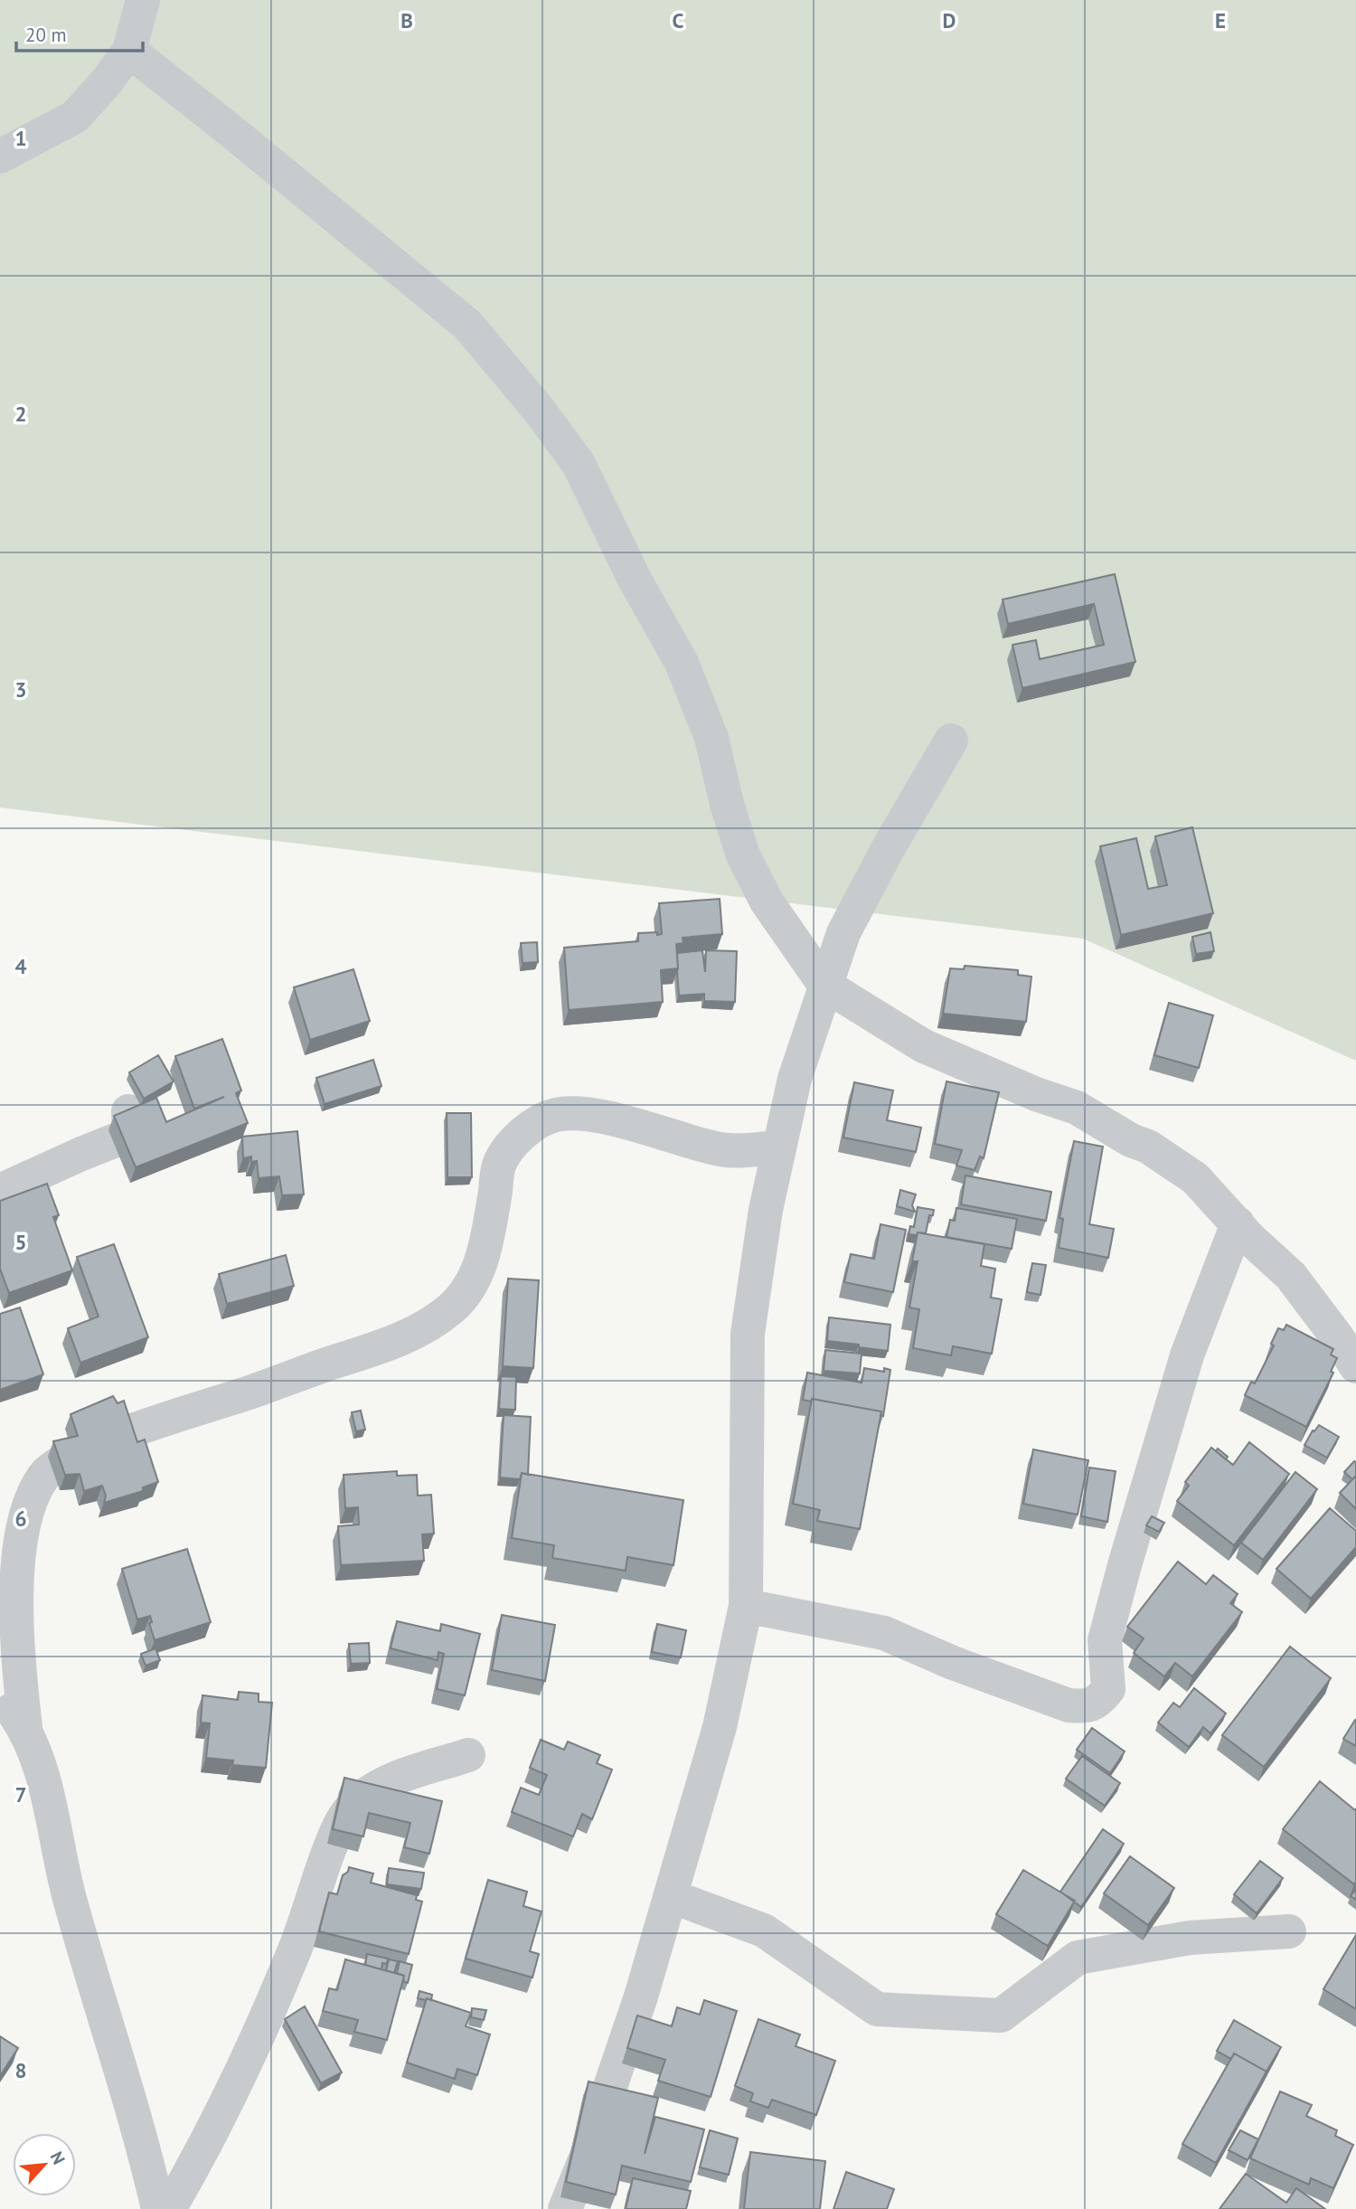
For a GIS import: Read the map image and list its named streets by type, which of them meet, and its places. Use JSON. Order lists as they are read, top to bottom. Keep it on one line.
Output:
{"scale_bar":"20 m","north":"top right","grid":{"columns":["B","C","D","E"],"rows":["1","2","3","4","5","6","7","8"]}}
